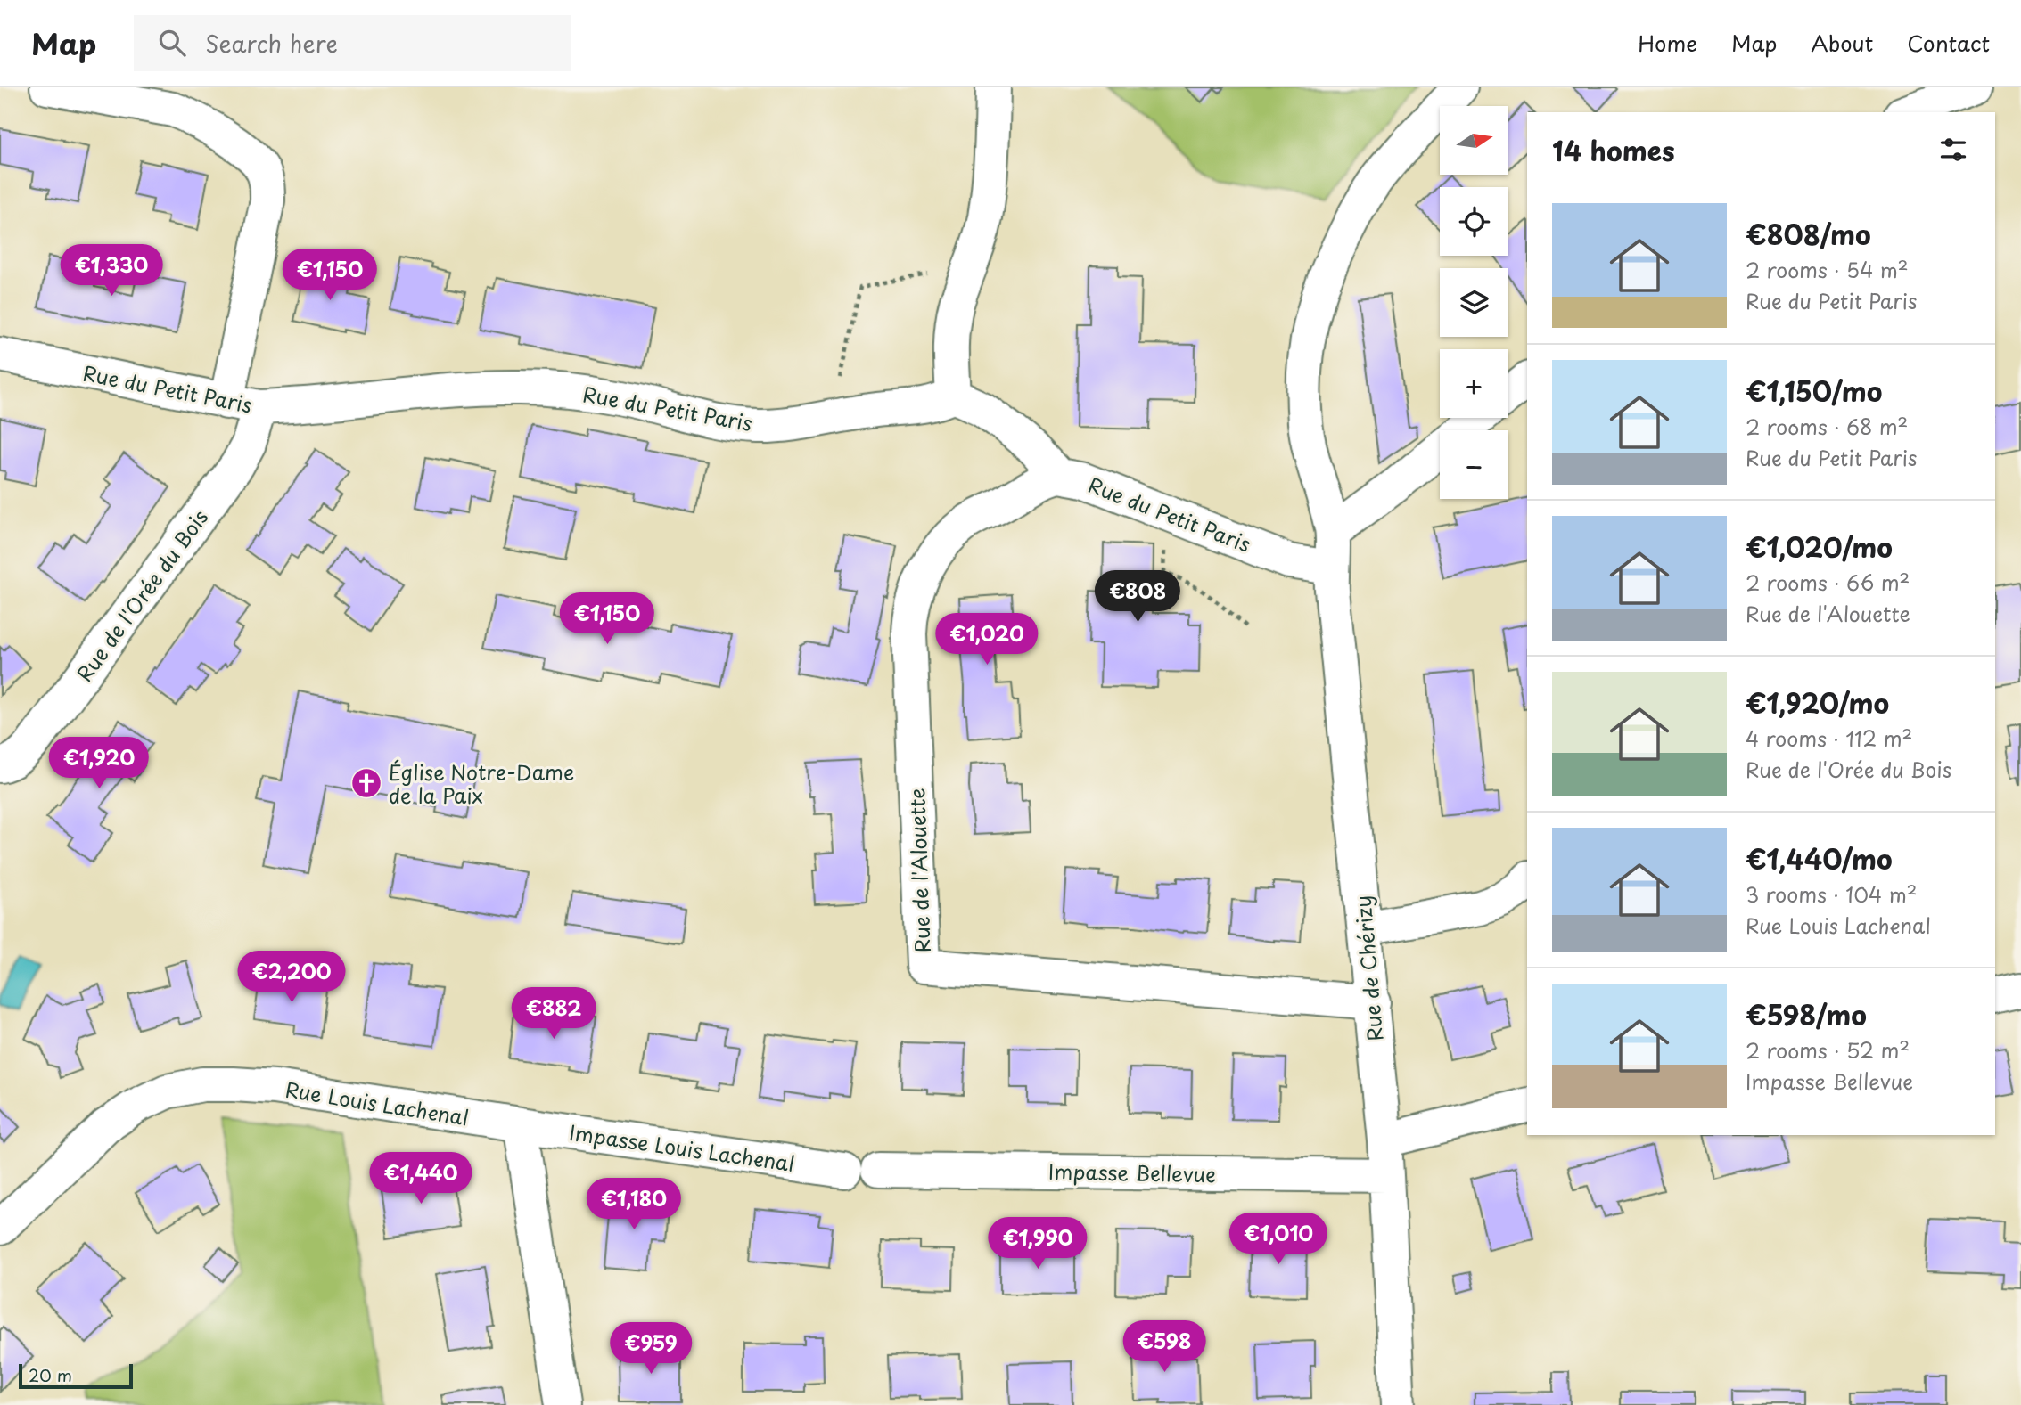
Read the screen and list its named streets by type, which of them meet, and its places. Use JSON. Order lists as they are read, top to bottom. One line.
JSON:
{"streets":{"street":["Rue du Petit Paris","Rue de l'Orée du Bois","Rue de l'Alouette","Rue de Chérizy","Rue Louis Lachenal","Impasse Louis Lachenal","Impasse Bellevue"]},"crossings":[["Rue du Petit Paris","Rue de l'Orée du Bois"],["Rue du Petit Paris","Rue de l'Alouette"],["Rue du Petit Paris","Rue de Chérizy"],["Rue de l'Alouette","Rue de Chérizy"],["Rue de Chérizy","Impasse Bellevue"],["Rue Louis Lachenal","Impasse Louis Lachenal"]],"places":{"church":["Église Notre-Dame de la Paix"]},"scale_bar":"20 m","north":"right","page":{"header":"Map","search":"Search here","nav":["Home","Map","About","Contact"],"map_buttons":["+","−"],"heading":"14 homes","list":[{"name":"€808/mo","note":"2 rooms · 54 m² · Rue du Petit Paris"},{"name":"€1,150/mo","note":"2 rooms · 68 m² · Rue du Petit Paris"},{"name":"€1,020/mo","note":"2 rooms · 66 m² · Rue de l'Alouette"},{"name":"€1,920/mo","note":"4 rooms · 112 m² · Rue de l'Orée du Bois"},{"name":"€1,440/mo","note":"3 rooms · 104 m² · Rue Louis Lachenal"},{"name":"€598/mo","note":"2 rooms · 52 m² · Impasse Bellevue"}],"price":["€1,330","€1,150","€808","€1,150","€1,020","€1,920","€2,200","€882","€1,440","€1,180","€1,010","€1,990","€598","€959"],"scale":"20 m"}}
